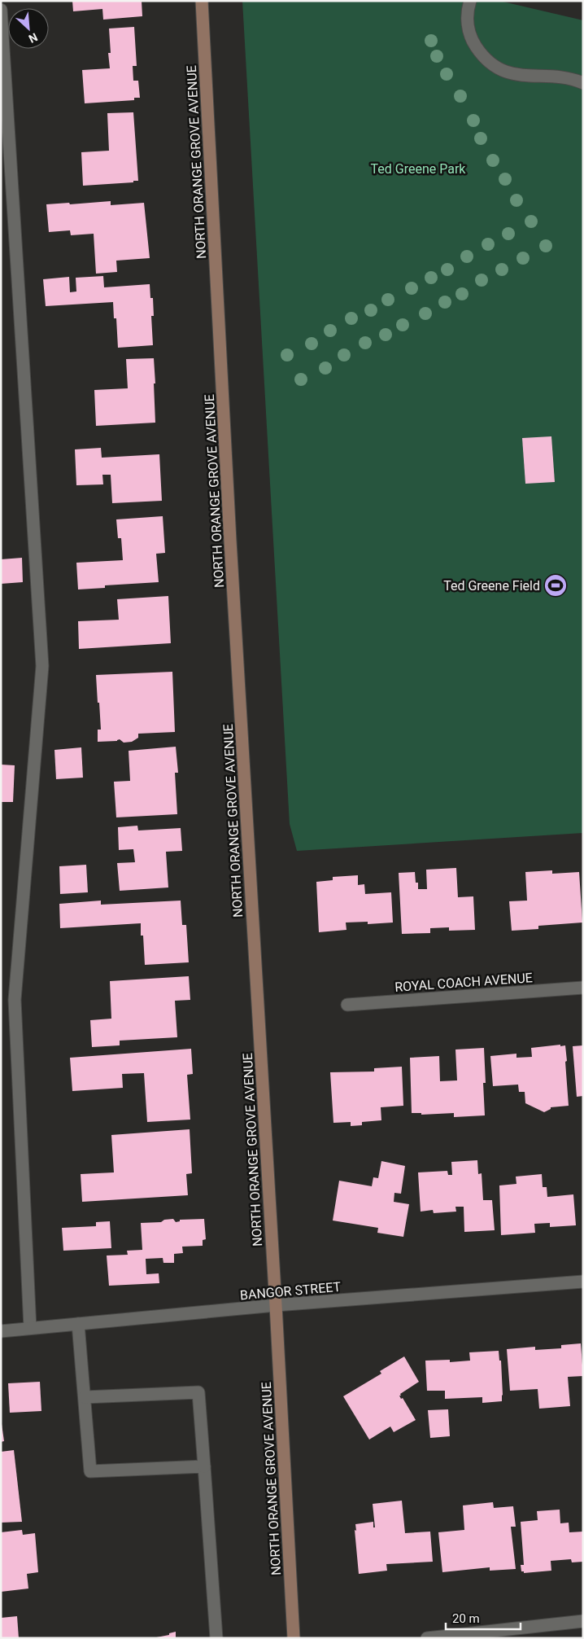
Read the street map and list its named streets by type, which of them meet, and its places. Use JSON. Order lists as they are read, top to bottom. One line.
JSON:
{"streets":{"main road":["NORTH ORANGE GROVE AVENUE"],"street":["ROYAL COACH AVENUE","BANGOR STREET"]},"crossings":[["NORTH ORANGE GROVE AVENUE","BANGOR STREET"]],"parks":["Ted Greene Park"],"places":{"sports":["Ted Greene Field"]},"scale_bar":"20 m","north":"bottom right"}
